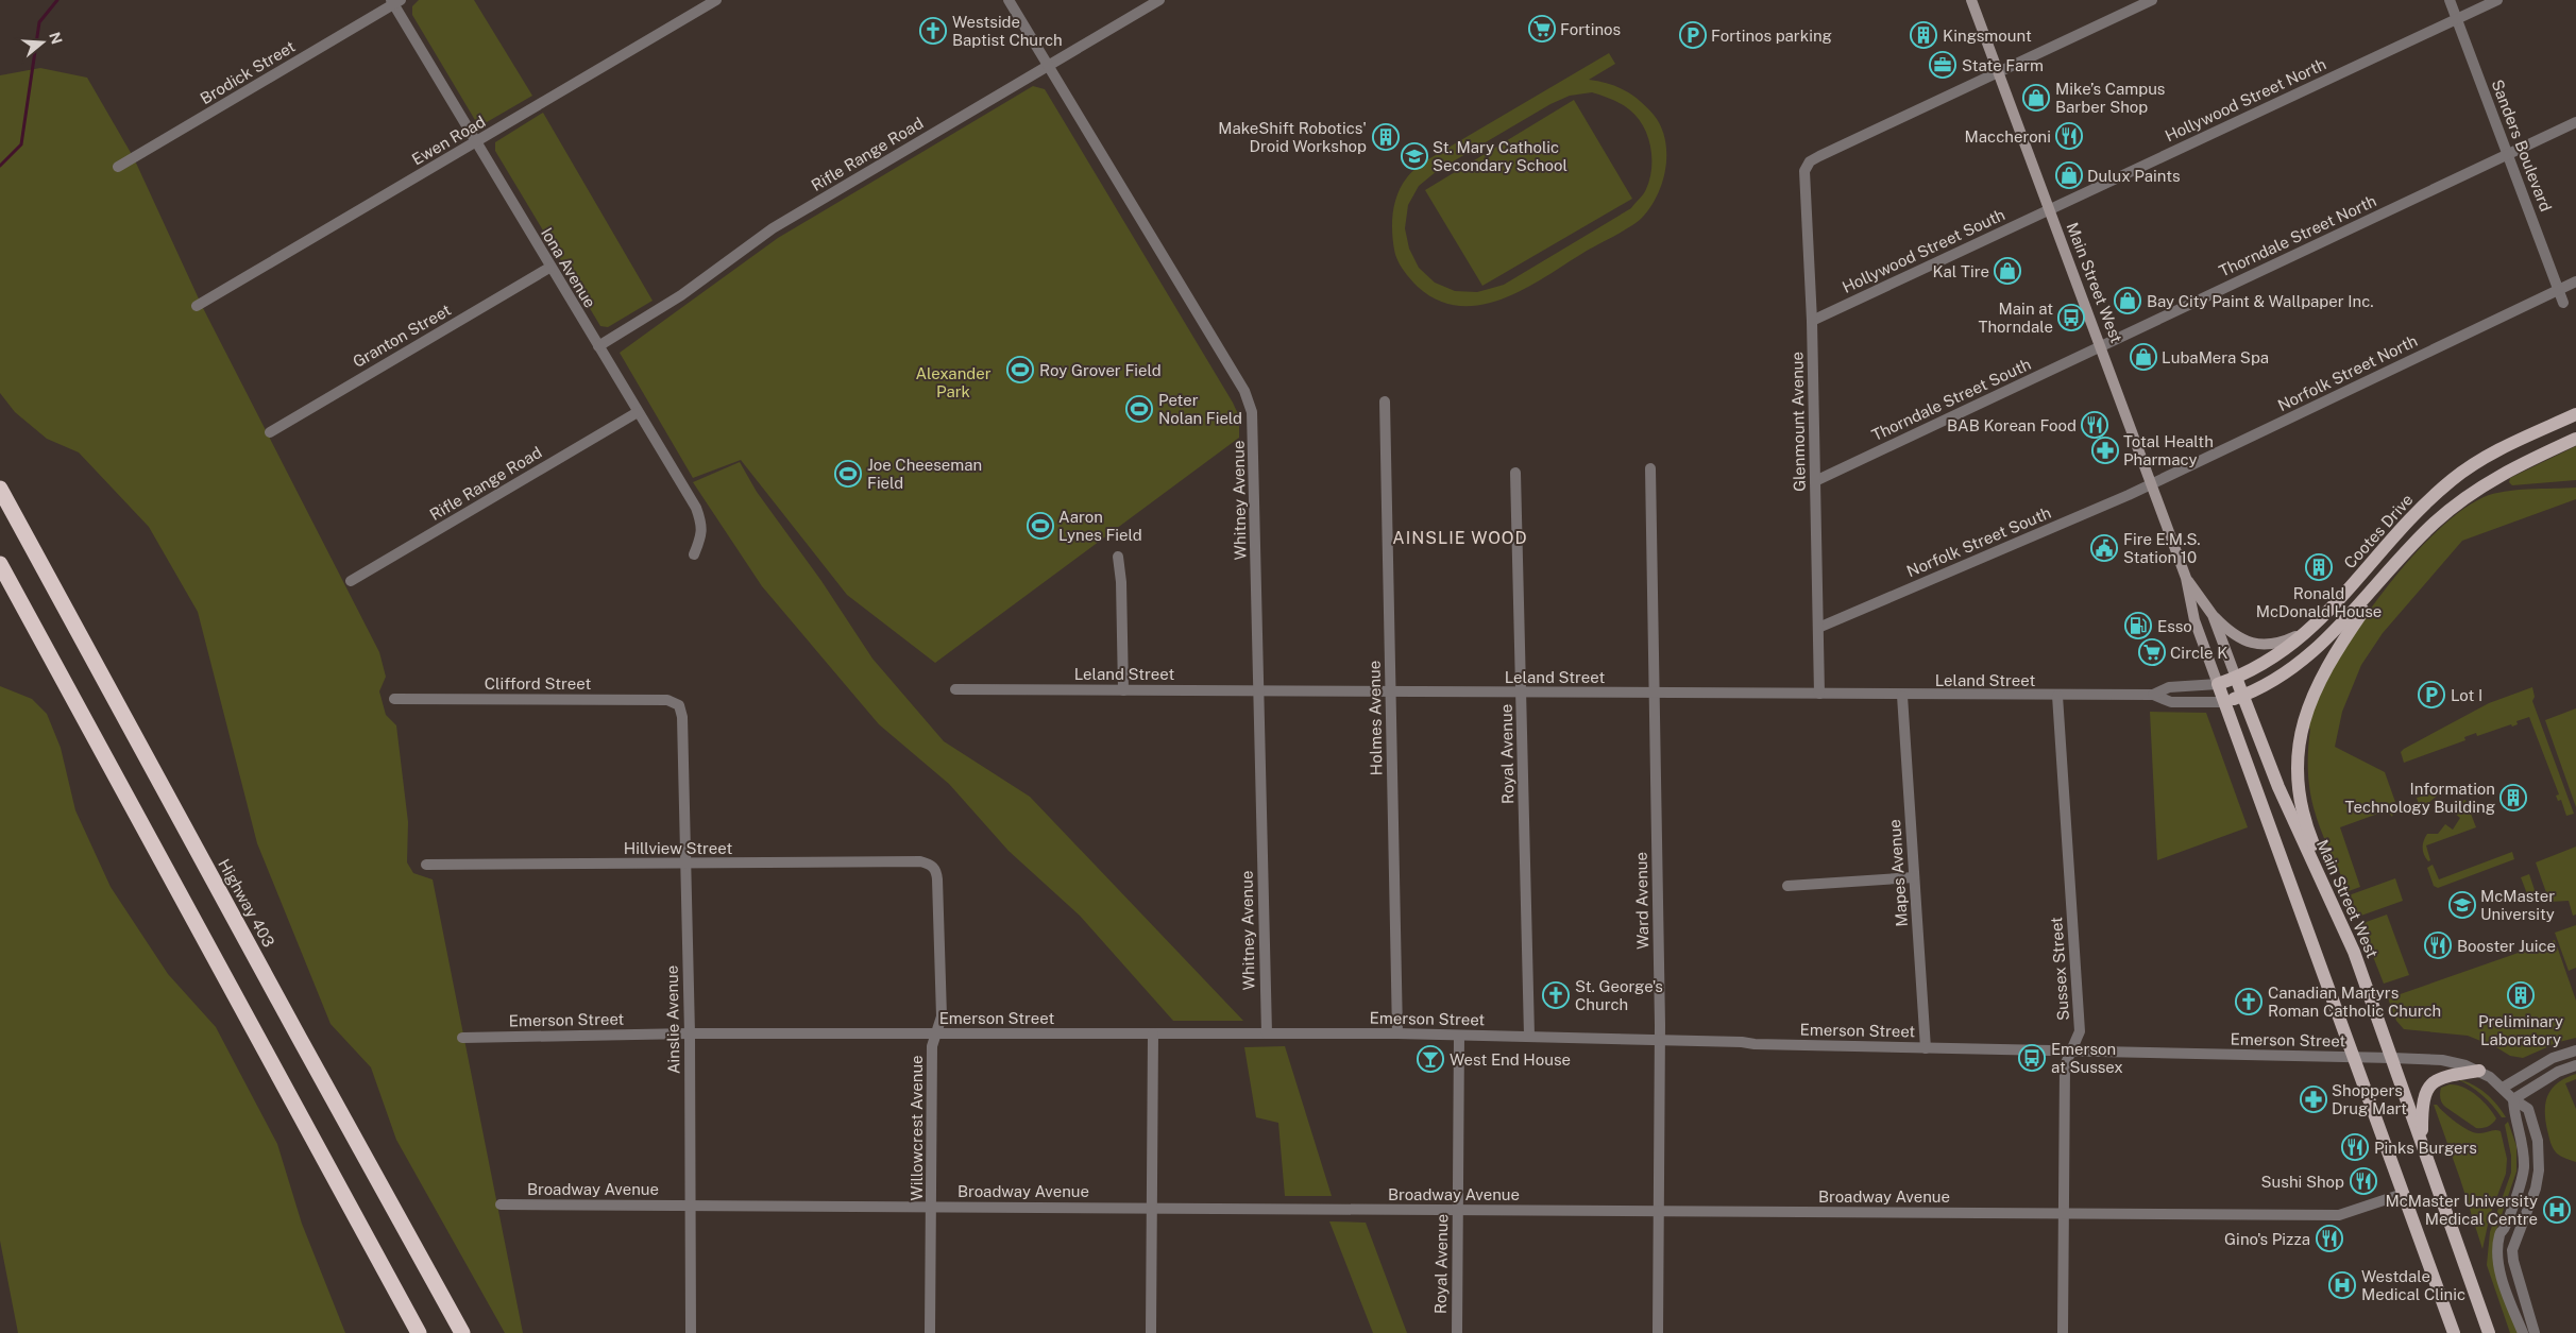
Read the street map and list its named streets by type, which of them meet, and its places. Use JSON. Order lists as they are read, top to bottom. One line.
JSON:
{"streets":{"highway":["Highway 403"],"main road":["Main Street West","Cootes Drive"],"street":["Brodick Street","Hollywood Street North","Ewen Road","Sanders Boulevard","Rifle Range Road","Thorndale Street North","Hollywood Street South","Iona Avenue","Granton Street","Norfolk Street North","Thorndale Street South","Glenmount Avenue","Whitney Avenue","Norfolk Street South","Leland Street","Clifford Street","Holmes Avenue","Royal Avenue","Hillview Street","Mapes Avenue","Ward Avenue","Sussex Street","Emerson Street","Ainslie Avenue","Willowcrest Avenue","Broadway Avenue"]},"crossings":[["Brodick Street","Iona Avenue"],["Hollywood Street North","Sanders Boulevard"],["Hollywood Street North","Hollywood Street South"],["Hollywood Street North","Main Street West"],["Ewen Road","Iona Avenue"],["Sanders Boulevard","Thorndale Street North"],["Sanders Boulevard","Norfolk Street North"],["Rifle Range Road","Iona Avenue"],["Rifle Range Road","Whitney Avenue"],["Thorndale Street North","Main Street West"],["Thorndale Street North","Thorndale Street South"],["Hollywood Street South","Main Street West"],["Hollywood Street South","Glenmount Avenue"],["Iona Avenue","Granton Street"],["Main Street West","Norfolk Street North"],["Main Street West","Thorndale Street South"],["Main Street West","Glenmount Avenue"],["Main Street West","Cootes Drive"],["Main Street West","Norfolk Street South"],["Main Street West","Leland Street"],["Main Street West","Emerson Street"],["Main Street West","Broadway Avenue"],["Norfolk Street North","Norfolk Street South"],["Thorndale Street South","Glenmount Avenue"],["Glenmount Avenue","Norfolk Street South"],["Glenmount Avenue","Leland Street"],["Whitney Avenue","Leland Street"],["Whitney Avenue","Emerson Street"],["Cootes Drive","Leland Street"],["Leland Street","Holmes Avenue"],["Leland Street","Royal Avenue"],["Leland Street","Mapes Avenue"],["Leland Street","Ward Avenue"],["Leland Street","Sussex Street"],["Clifford Street","Ainslie Avenue"],["Holmes Avenue","Emerson Street"],["Royal Avenue","Emerson Street"],["Royal Avenue","Broadway Avenue"],["Hillview Street","Ainslie Avenue"],["Hillview Street","Willowcrest Avenue"],["Mapes Avenue","Emerson Street"],["Ward Avenue","Emerson Street"],["Ward Avenue","Broadway Avenue"],["Sussex Street","Emerson Street"],["Sussex Street","Broadway Avenue"],["Emerson Street","Ainslie Avenue"],["Emerson Street","Willowcrest Avenue"],["Ainslie Avenue","Broadway Avenue"],["Willowcrest Avenue","Broadway Avenue"]],"districts":["AINSLIE WOOD"],"parks":["Alexander Park"],"places":{"supermarket":["Fortinos","Circle K"],"church":["Westside Baptist Church","St. George's Church","Canadian Martyrs Roman Catholic Church"],"parking":["Fortinos parking","Lot I"],"building":["Kingsmount","MakeShift Robotics' Droid Workshop","Ronald McDonald House","Information Technology Building","Preliminary Laboratory"],"office":["State Farm"],"shop":["Mike’s Campus Barber Shop","Dulux Paints","Kal Tire","Bay City Paint & Wallpaper Inc.","LubaMera Spa"],"restaurant":["Maccheroni","BAB Korean Food","Booster Juice","Pinks Burgers","Sushi Shop","Gino's Pizza"],"school or university":["St. Mary Catholic Secondary School","McMaster University"],"bus stop":["Main at Thorndale","Emerson at Sussex"],"sports":["Roy Grover Field","Peter Nolan Field","Joe Cheeseman Field","Aaron Lynes Field"],"pharmacy":["Total Health Pharmacy","Shoppers Drug Mart"],"public building":["Fire E.M.S. Station 10"],"fuel station":["Esso"],"bar":["West End House"],"hospital":["McMaster University Medical Centre","Westdale Medical Clinic"]},"north":"right"}
